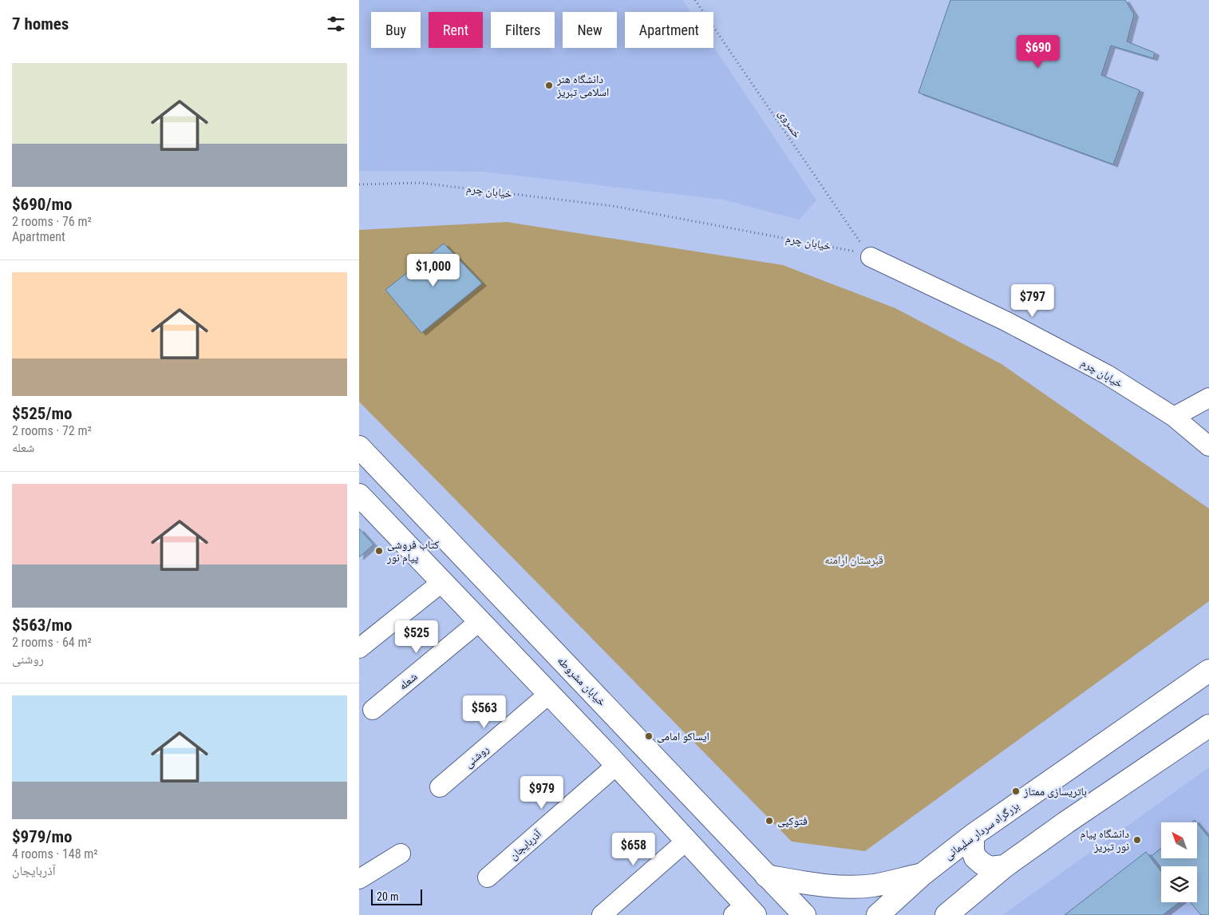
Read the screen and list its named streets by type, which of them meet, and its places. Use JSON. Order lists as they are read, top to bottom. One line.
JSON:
{"streets":{"main road":["خیابان مشروطه","بزرگراه سردار سلیمانی"],"street":["خیابان چرم","شعله","روشنی","آذربایجان"],"path":["خسروی"]},"crossings":[["خسروی","خیابان چرم"]],"parks":["قبرستان ارامنه"],"places":["دانشگاه هنر اسلامی تبریز","کتاب فروشی پیام نور","ایساکو امامی","باتریسازی ممتاز","فتوکپی","دانشگاه پیام نور تبریز"],"scale_bar":"20 m","north":"top left","page":{"heading":"7 homes","chip":["Buy","Rent","Filters","New","Apartment"],"price":["$690","$1,000","$797","$525","$563","$979","$658"],"list":[{"name":"$690/mo","note":"2 rooms · 76 m² · Apartment"},{"name":"$525/mo","note":"2 rooms · 72 m² · شعله"},{"name":"$563/mo","note":"2 rooms · 64 m² · روشنی"},{"name":"$979/mo","note":"4 rooms · 148 m² · آذربایجان"}],"scale":"20 m"}}
